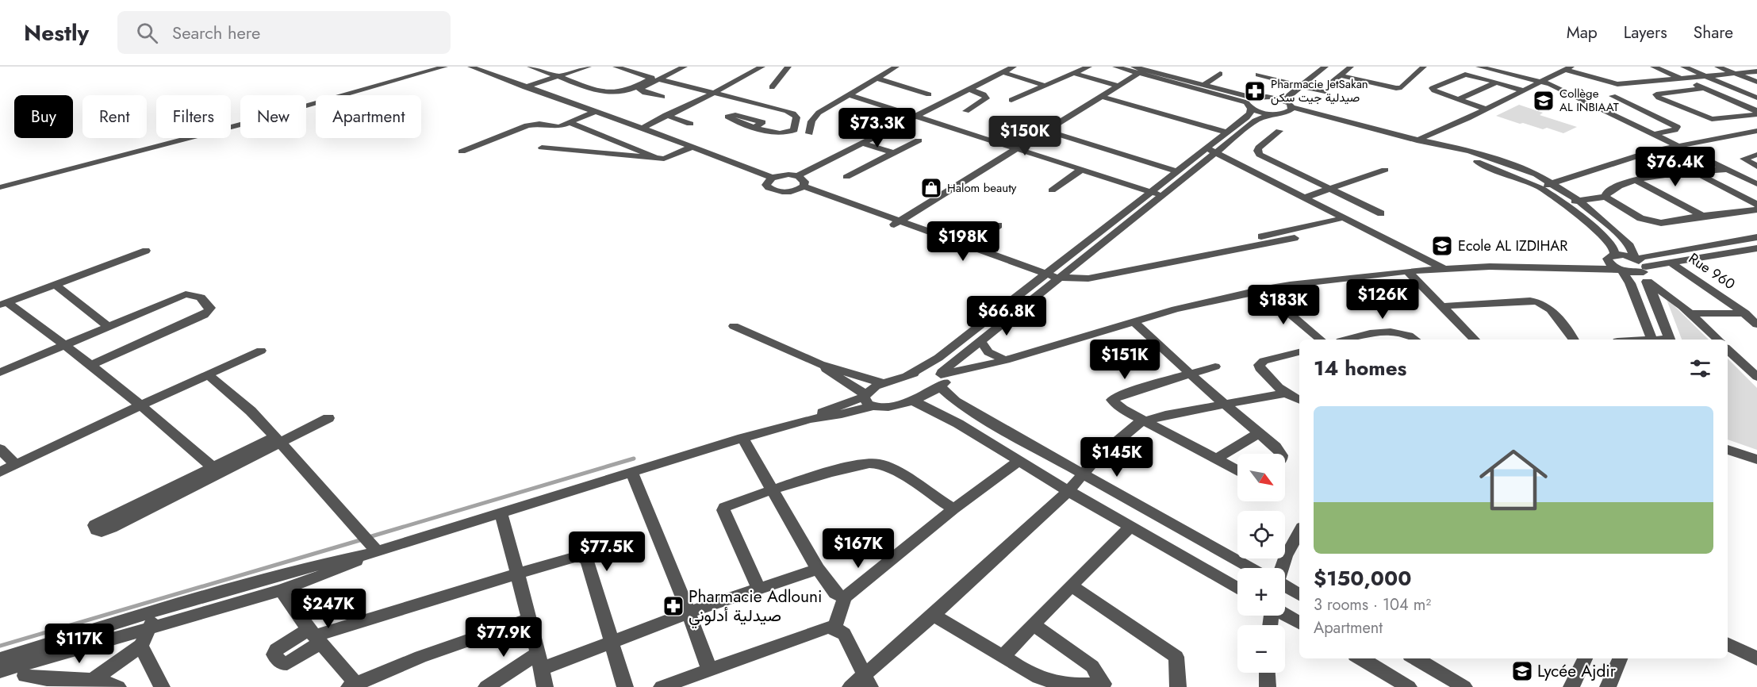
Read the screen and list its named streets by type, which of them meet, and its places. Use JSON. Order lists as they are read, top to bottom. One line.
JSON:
{"streets":{"street":["Rue 960"]},"places":{"pharmacy":["Pharmacie JetSakan صيدلية جيت سكن","Pharmacie Adlouni صيدلية أدلوني"],"school or university":["Collège AL INBIAAT","Ecole AL IZDIHAR","Lycée Ajdir"],"shop":["Halom beauty"]},"north":"bottom right","page":{"header":"Nestly","search":"Search here","nav":["Map","Layers","Share"],"chip":["Buy","Rent","Filters","New","Apartment"],"price":["$73.3K","$150K","$76.4K","$198K","$126K","$183K","$66.8K","$151K","$145K","$167K","$77.5K","$247K","$77.9K","$117K"],"heading":"14 homes","list":[{"name":"$150,000","note":"3 rooms · 104 m² · Apartment"}],"map_buttons":["+","−"]}}
